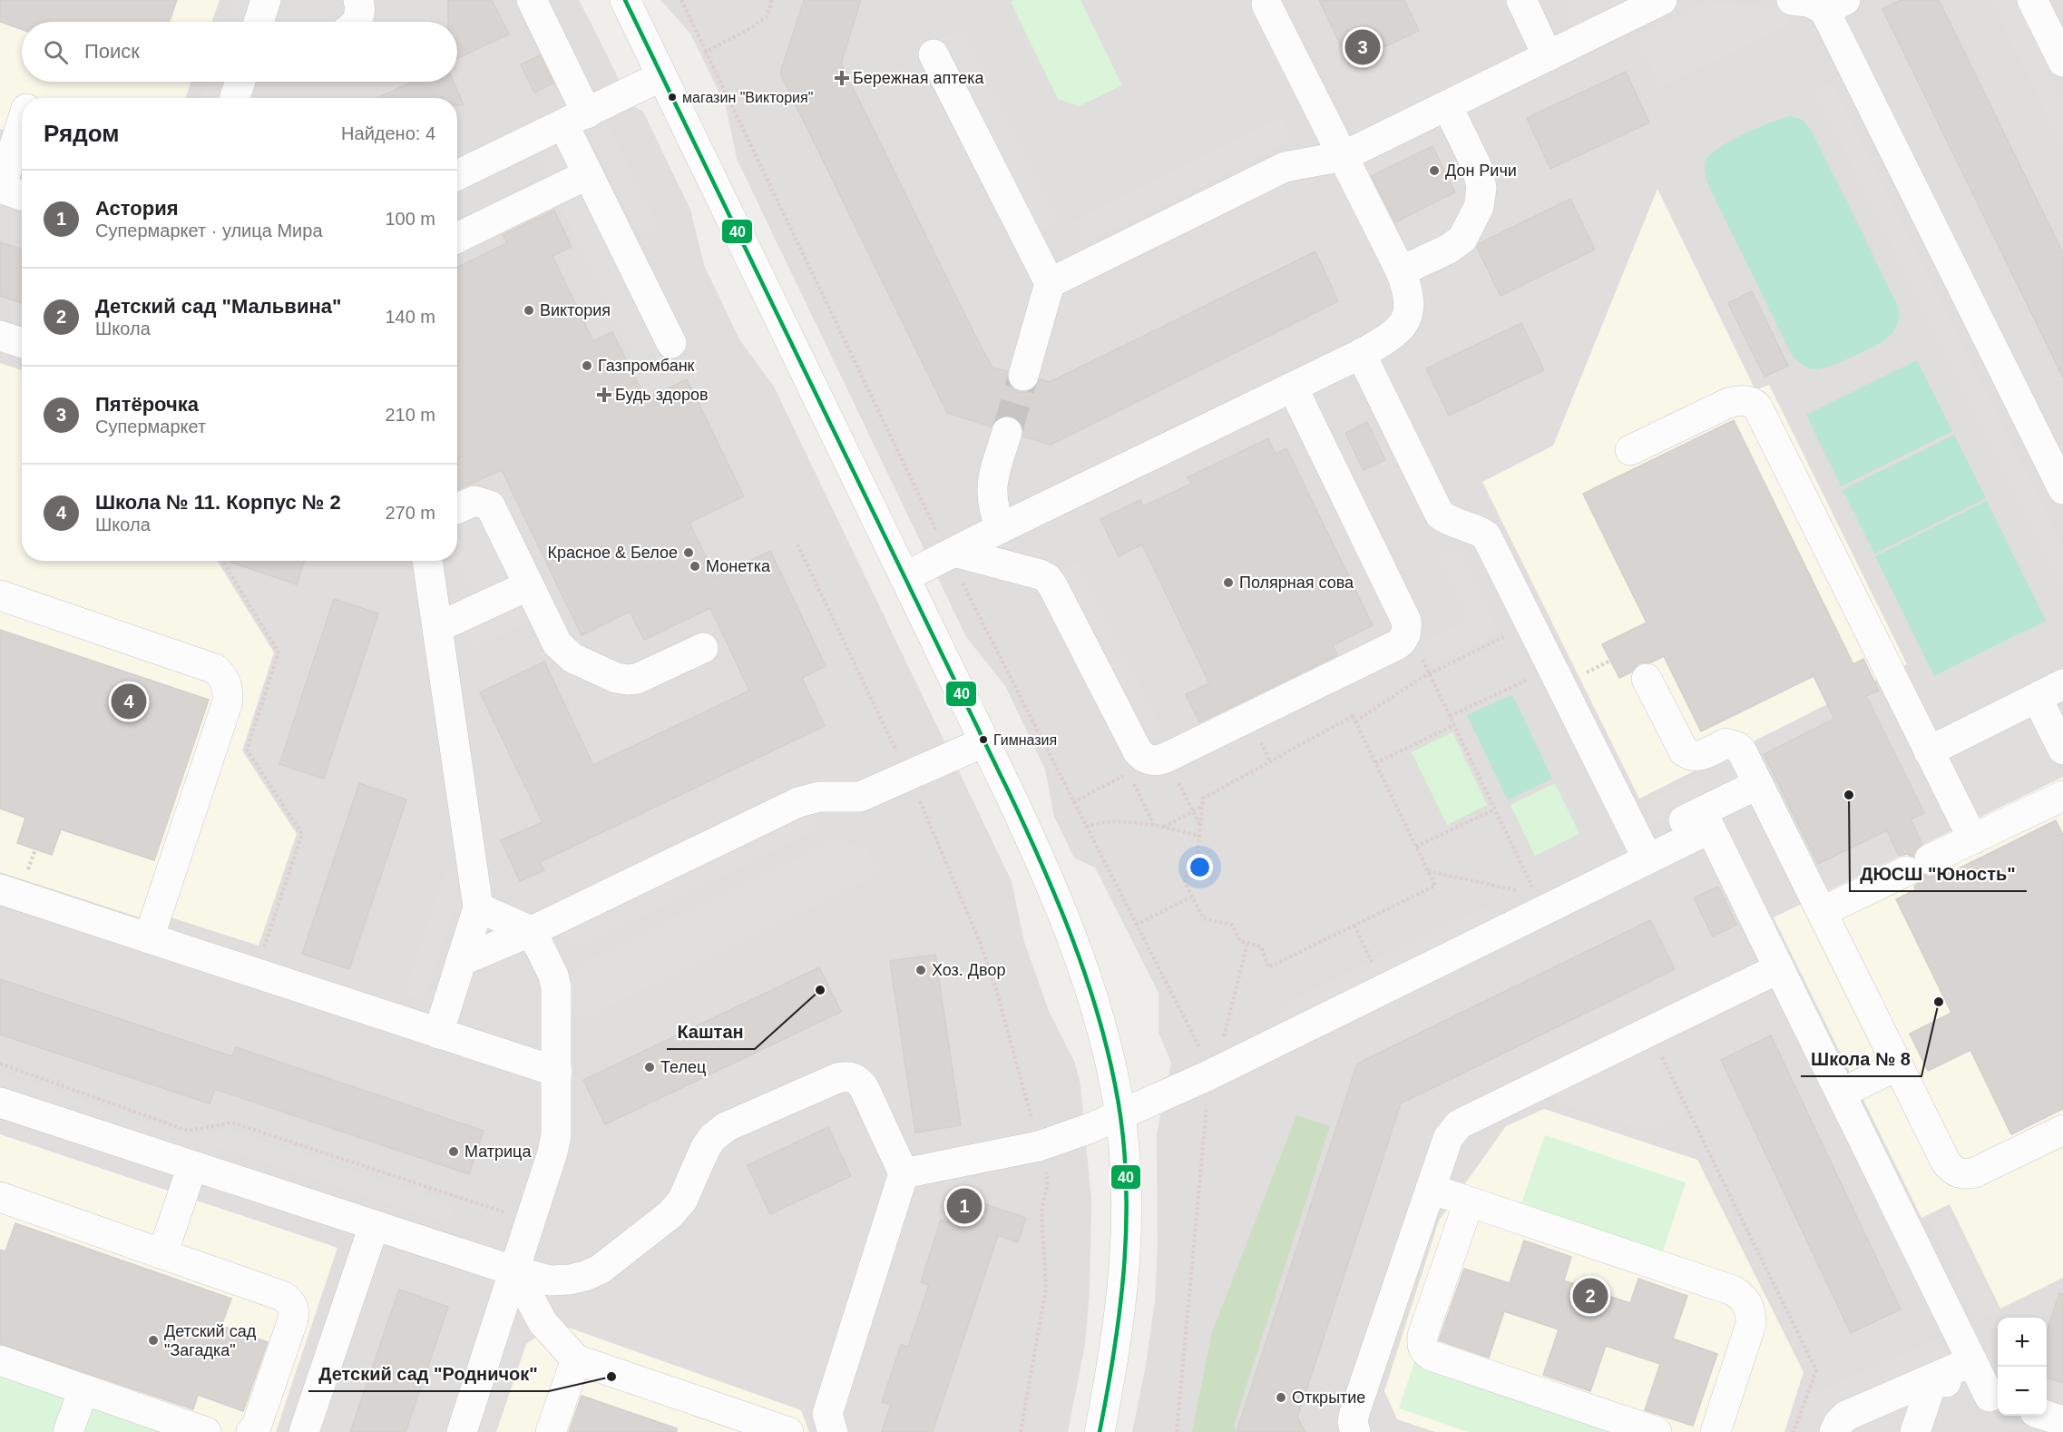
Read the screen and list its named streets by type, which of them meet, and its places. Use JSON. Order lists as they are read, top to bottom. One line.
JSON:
{"places":{"health":["Бережная аптека","Будь здоров"],"other":["магазин \"Виктория\"","Дон Ричи","Виктория","Газпромбанк","Красное & Белое","Монетка","Полярная сова","Гимназия","ДЮСШ \"Юность\"","Хоз. Двор","Каштан","Школа № 8","Телец","Матрица","Детский сад \"Загадка\"","Детский сад \"Родничок\"","Открытие"]},"lines":["transit line 40"],"page":{"search":"Поиск","pins":["3","4","1","2"],"heading":["Рядом","Найдено: 4"],"list":[{"mark":"1","name":"Астория","note":"Супермаркет · улица Мира","value":"100 m"},{"mark":"2","name":"Детский сад \"Мальвина\"","note":"Школа","value":"140 m"},{"mark":"3","name":"Пятёрочка","note":"Супермаркет","value":"210 m"},{"mark":"4","name":"Школа № 11. Корпус № 2","note":"Школа","value":"270 m"}],"map_buttons":["+","−"]}}
